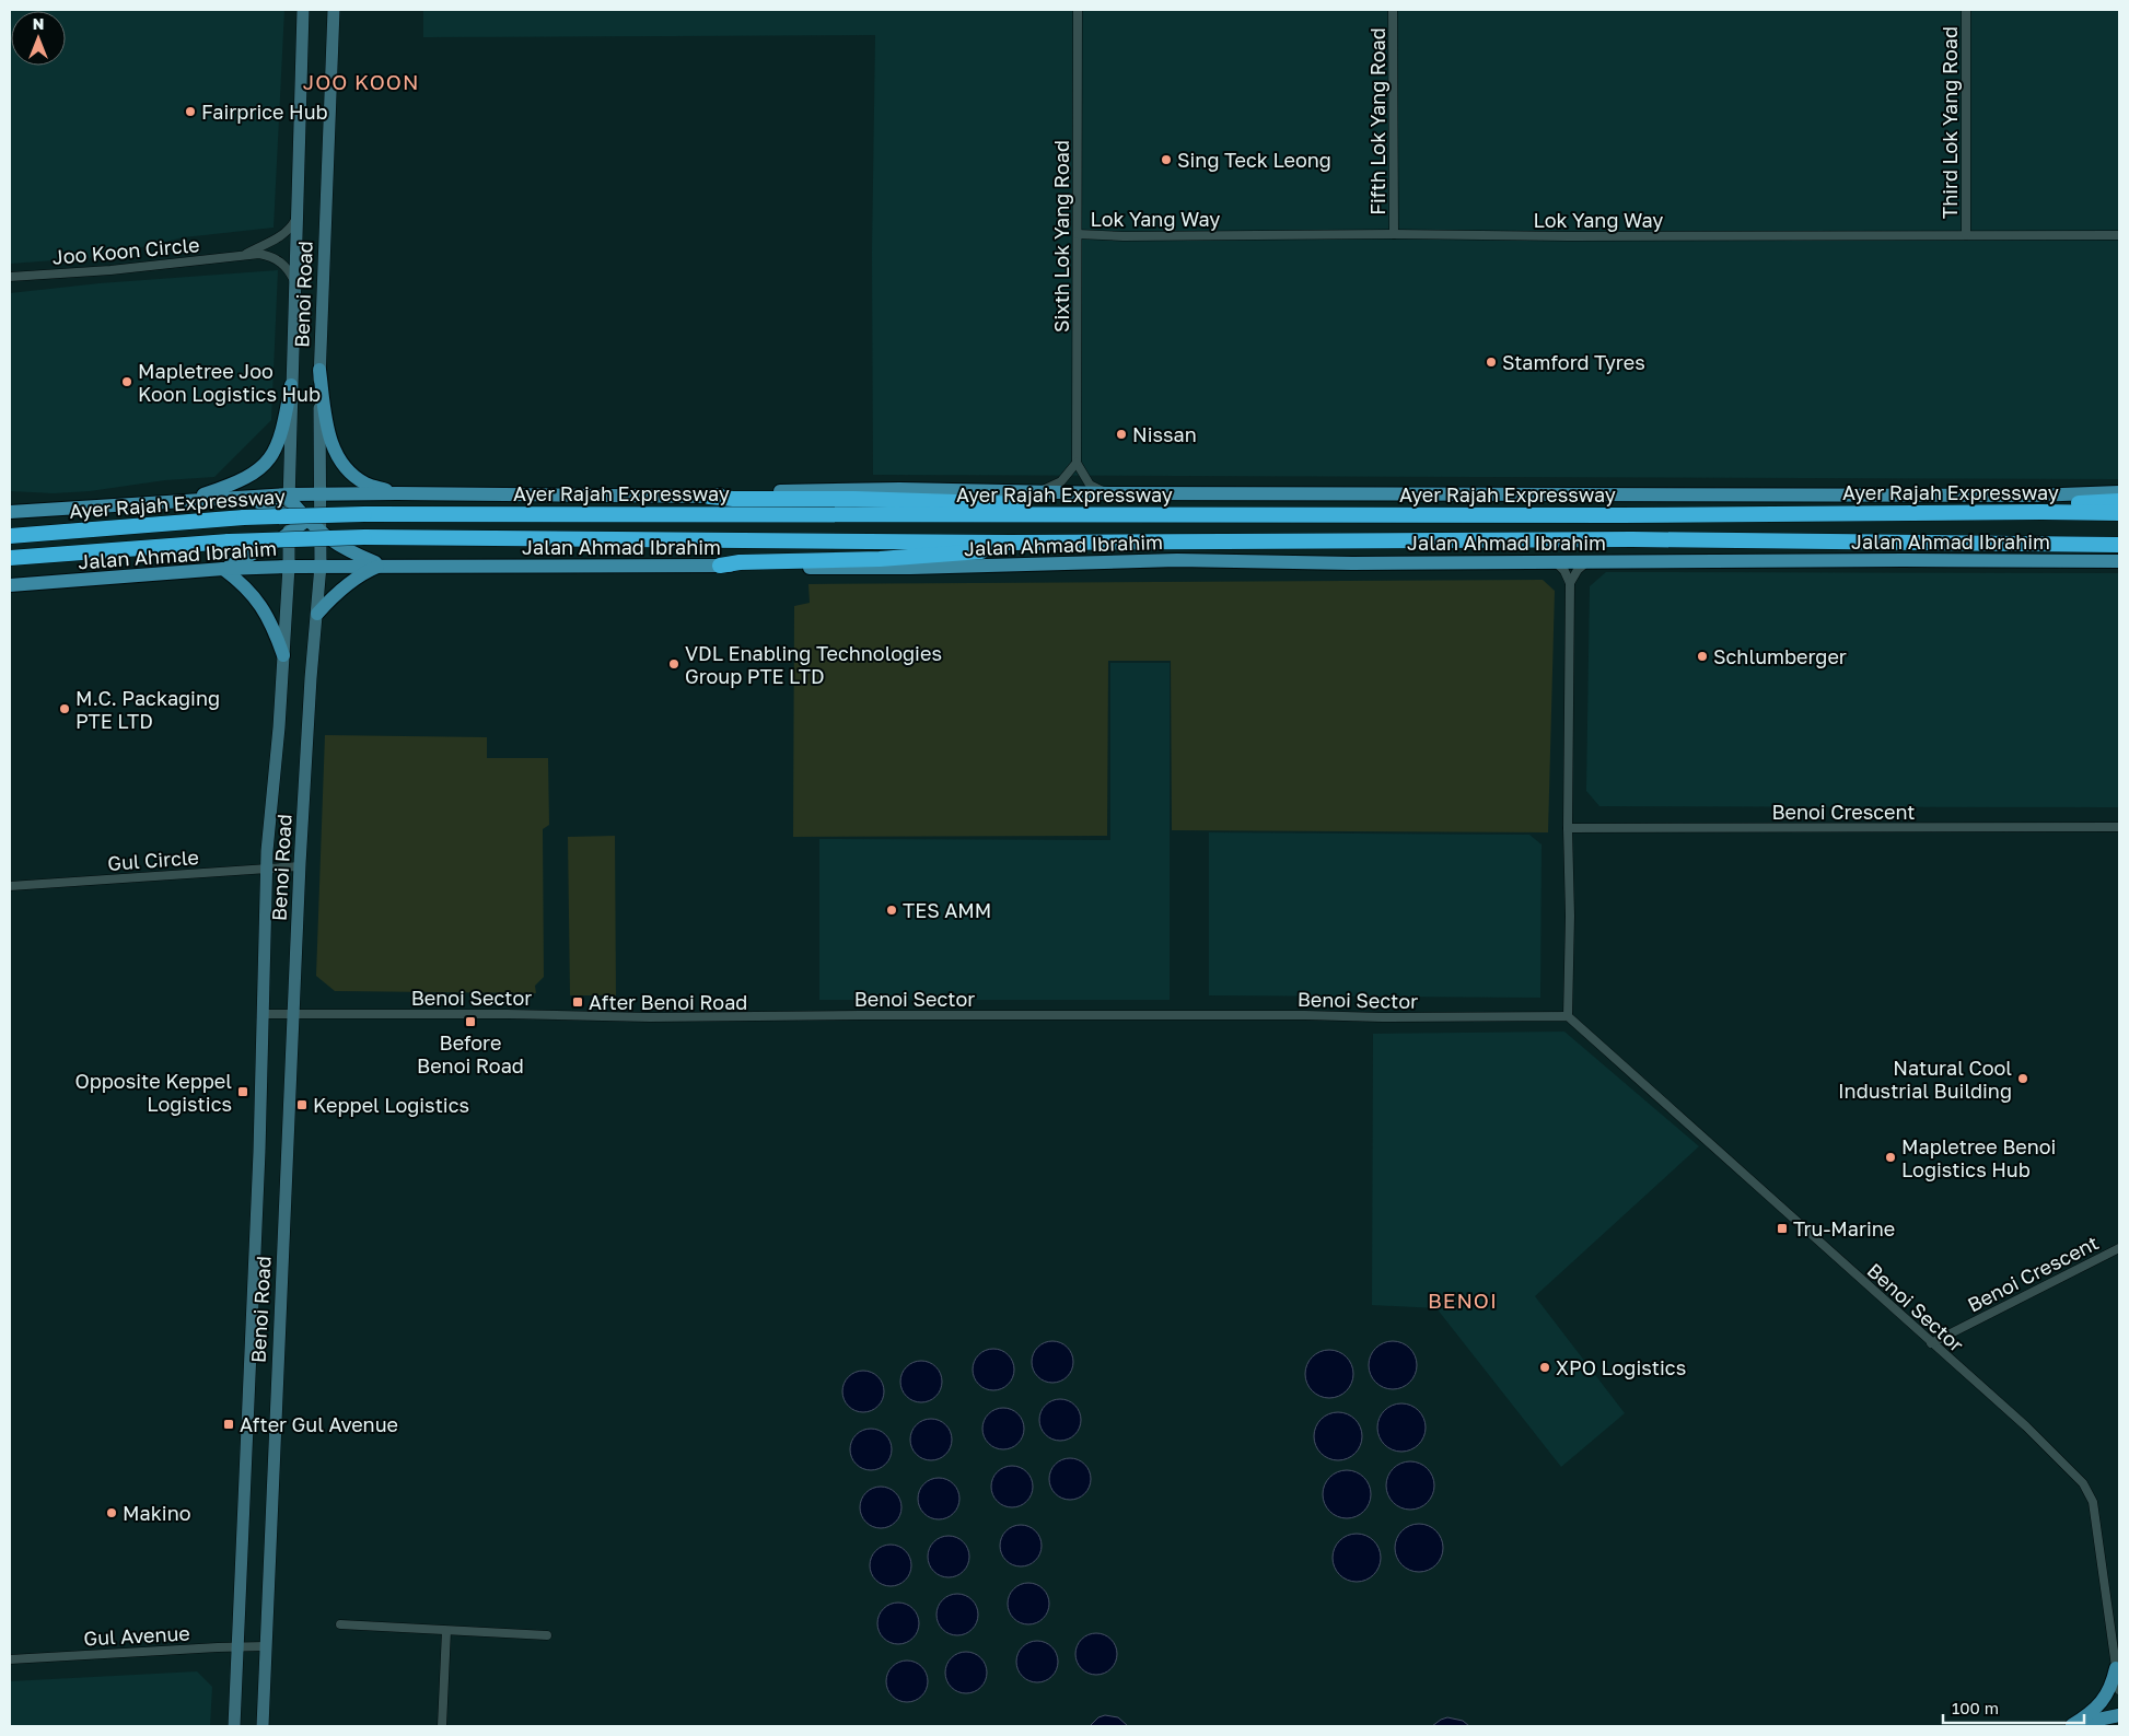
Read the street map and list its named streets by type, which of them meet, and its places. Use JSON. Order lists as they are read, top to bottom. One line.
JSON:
{"streets":{"highway":["Ayer Rajah Expressway"],"main road":["Benoi Road","Jalan Ahmad Ibrahim"],"street":["Fifth Lok Yang Road","Third Lok Yang Road","Lok Yang Way","Sixth Lok Yang Road","Joo Koon Circle","Benoi Crescent","Gul Circle","Benoi Sector","Gul Avenue"]},"crossings":[["Fifth Lok Yang Road","Lok Yang Way"],["Third Lok Yang Road","Lok Yang Way"],["Lok Yang Way","Sixth Lok Yang Road"],["Joo Koon Circle","Benoi Road"],["Benoi Road","Jalan Ahmad Ibrahim"],["Benoi Road","Gul Circle"],["Benoi Road","Benoi Sector"],["Benoi Road","Gul Avenue"],["Benoi Crescent","Benoi Sector"]],"districts":["JOO KOON","BENOI"],"places":{"other":["Fairprice Hub","Sing Teck Leong","Stamford Tyres","Mapletree Joo Koon Logistics Hub","Nissan","Schlumberger","VDL Enabling Technologies Group PTE LTD","M.C. Packaging PTE LTD","TES AMM","Natural Cool Industrial Building","Mapletree Benoi Logistics Hub","XPO Logistics","Makino"],"transit":["After Benoi Road","Before Benoi Road","Opposite Keppel Logistics","Keppel Logistics","Tru-Marine","After Gul Avenue"]},"scale_bar":"100 m","north":"top"}
